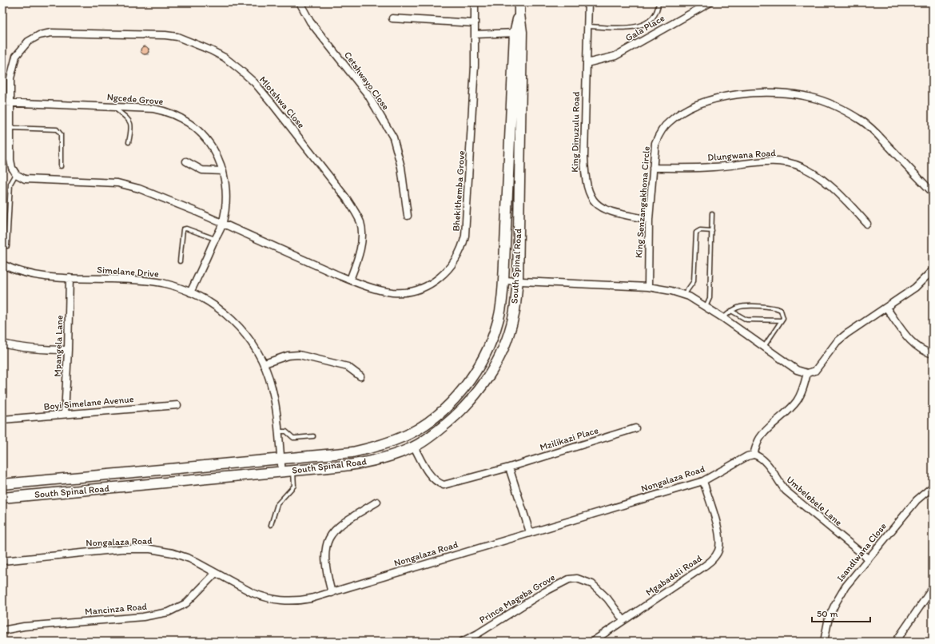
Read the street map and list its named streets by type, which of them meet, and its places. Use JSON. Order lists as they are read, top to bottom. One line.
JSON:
{"streets":{"street":["Gala Place","Cetshwayo Close","Ngcede Grove","Mlotshwa Close","King Dinuzulu Road","Dlungwana Road","Bhekithemba Grove","King Senzangakhona Circle","South Spinal Road","Simelane Drive","Mpangela Lane","Boyi Simelane Avenue","Mzilikazi Place","Nongalaza Road","Umbelebele Lane","Isandlwana Close","Mgabadeli Road","Prince Mageba Grove","Mancinza Road"]},"crossings":[["Gala Place","King Dinuzulu Road"],["Ngcede Grove","Mlotshwa Close"],["Ngcede Grove","Simelane Drive"],["Mlotshwa Close","Bhekithemba Grove"],["King Dinuzulu Road","King Senzangakhona Circle"],["Dlungwana Road","King Senzangakhona Circle"],["South Spinal Road","Simelane Drive"],["South Spinal Road","Mzilikazi Place"],["Simelane Drive","Mpangela Lane"],["Mpangela Lane","Boyi Simelane Avenue"],["Nongalaza Road","Umbelebele Lane"],["Nongalaza Road","Mgabadeli Road"],["Nongalaza Road","Mancinza Road"],["Umbelebele Lane","Isandlwana Close"],["Mgabadeli Road","Prince Mageba Grove"]],"scale_bar":"50 m"}
